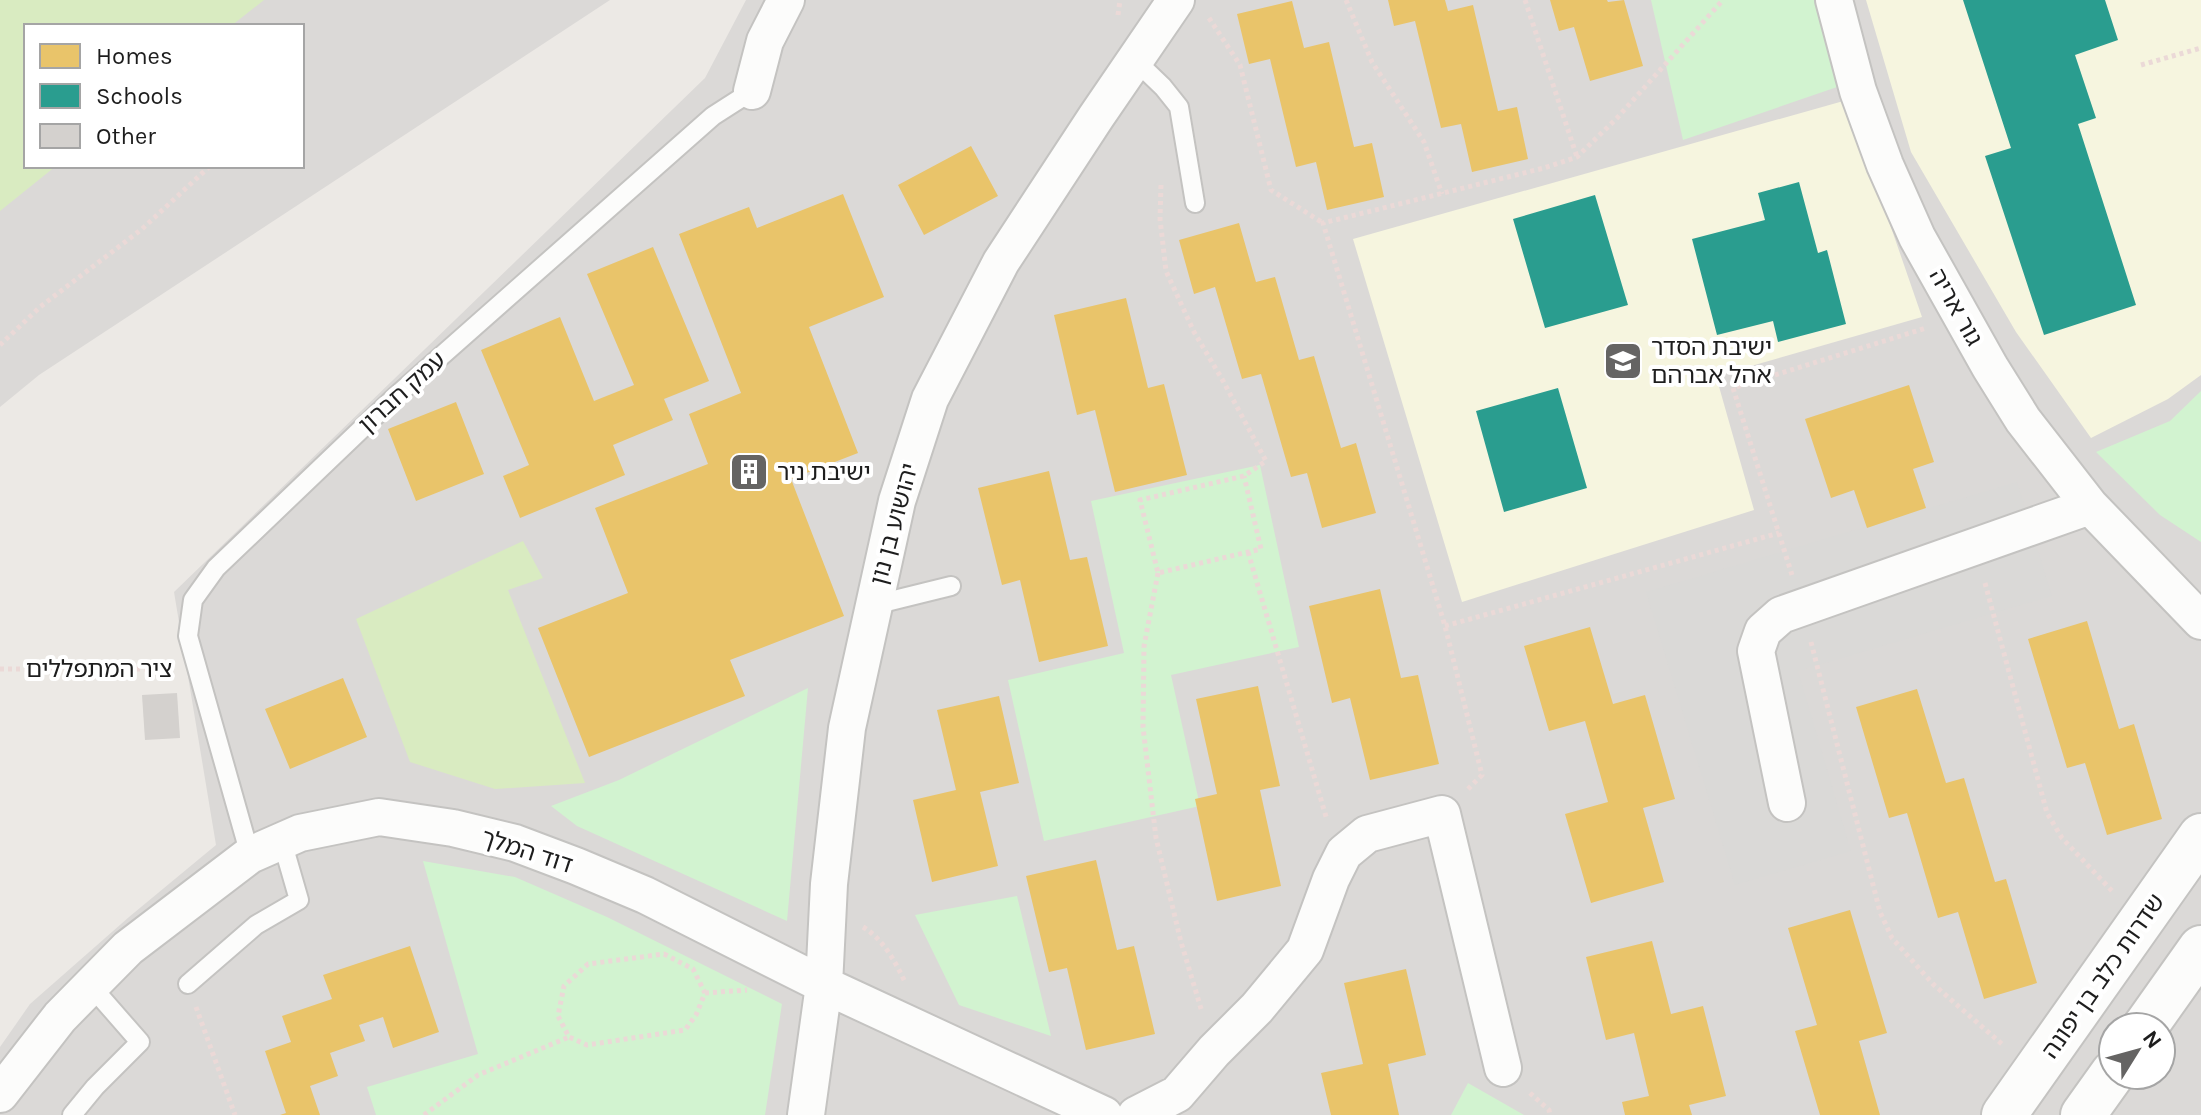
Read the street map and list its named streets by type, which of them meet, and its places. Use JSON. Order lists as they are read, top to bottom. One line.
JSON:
{"streets":{"street":["גור אריה","עמק חברון","יהושוע בן נון","דוד המלך","שדרות כלב בן יפונה"],"path":["ציר המתפללים"]},"crossings":[["עמק חברון","ציר המתפללים"],["עמק חברון","דוד המלך"],["יהושוע בן נון","דוד המלך"]],"places":{"school or university":["ישיבת הסדר אהל אברהם"],"building":["ישיבת ניר"]},"legend":["Homes","Schools","Other"],"north":"top right"}
